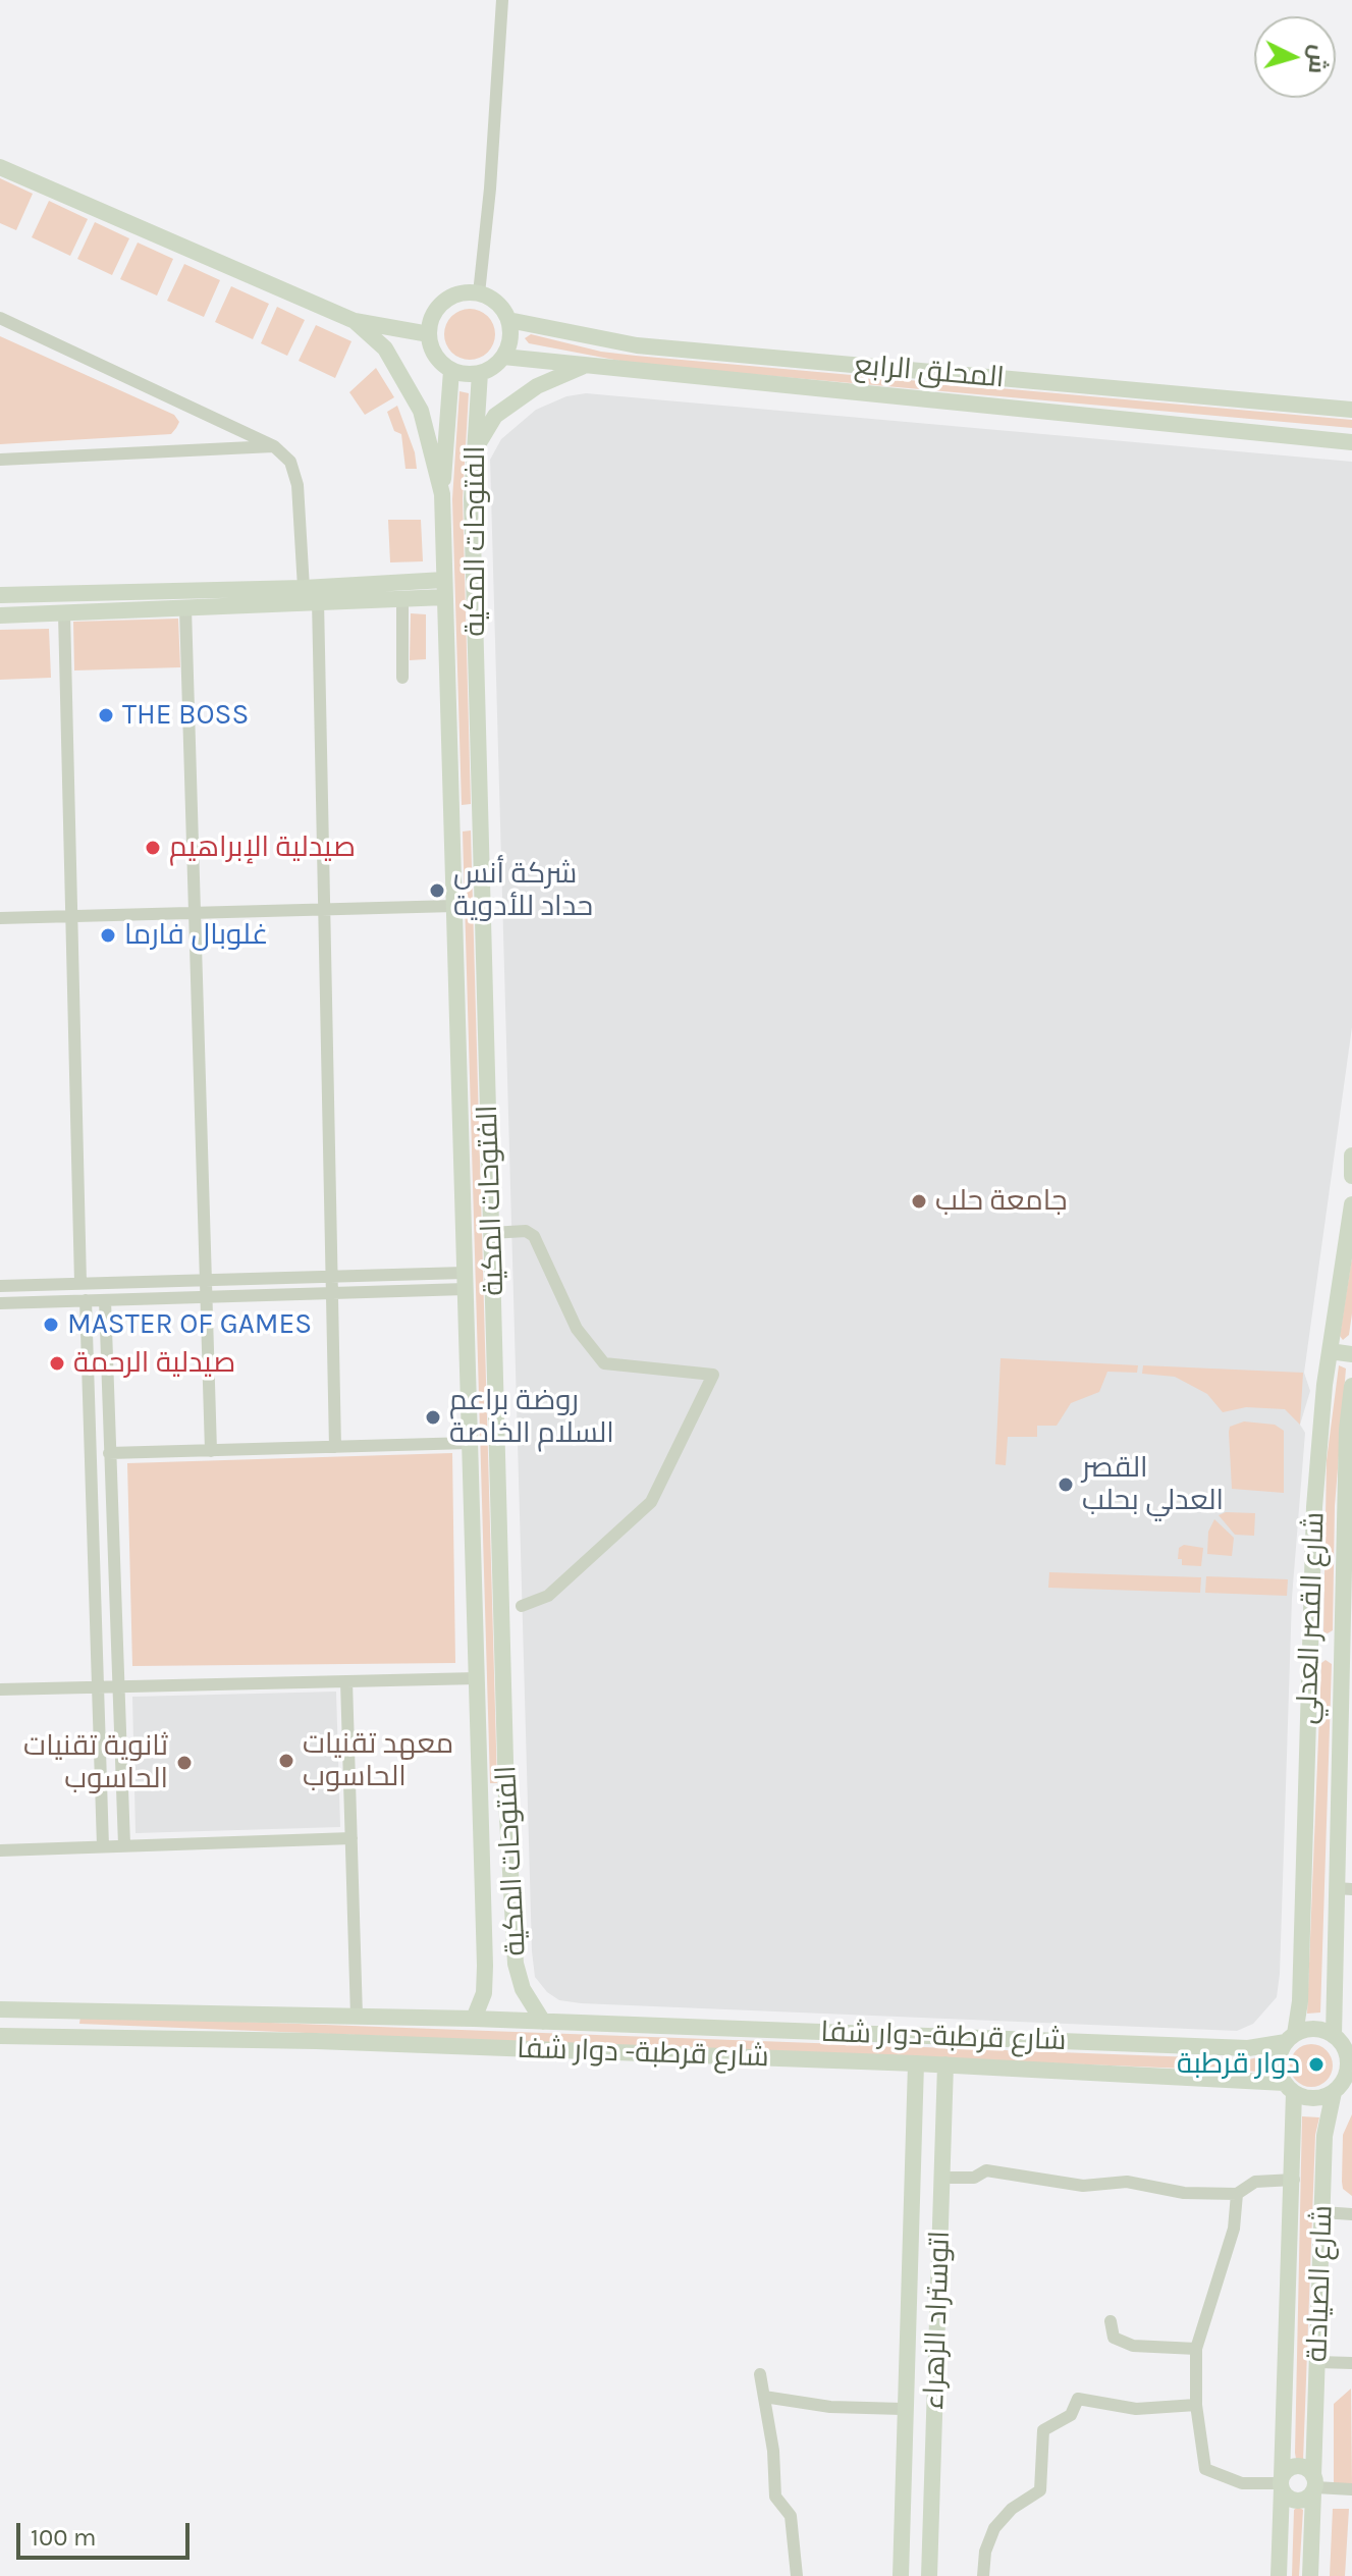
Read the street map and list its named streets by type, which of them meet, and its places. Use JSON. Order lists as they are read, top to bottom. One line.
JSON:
{"streets":{"street":["المحلق الرابع","الفتوحات المكية","شارع القصر العدلي","شارع قرطبة-دوار شفا","شارع قرطبة- دوار شفا","شارع الصيادلة","اتوستراد الزهراء"]},"crossings":[["المحلق الرابع","الفتوحات المكية"],["الفتوحات المكية","شارع قرطبة-دوار شفا"],["شارع القصر العدلي","شارع قرطبة-دوار شفا"],["شارع القصر العدلي","شارع قرطبة- دوار شفا"],["شارع القصر العدلي","شارع الصيادلة"],["شارع قرطبة-دوار شفا","شارع قرطبة- دوار شفا"],["شارع قرطبة-دوار شفا","شارع الصيادلة"],["شارع قرطبة- دوار شفا","شارع الصيادلة"],["شارع قرطبة- دوار شفا","اتوستراد الزهراء"]],"places":["THE BOSS","صيدلية الإبراهيم","شركة أنس حداد للأدوية","غلوبال فارما","جامعة حلب","MASTER OF GAMES","صيدلية الرحمة","روضة براعم السلام الخاصة","القصر العدلي بحلب","معهد تقنيات الحاسوب","ثانوية تقنيات الحاسوب","دوار قرطبة"],"scale_bar":"100 m","north":"right"}
